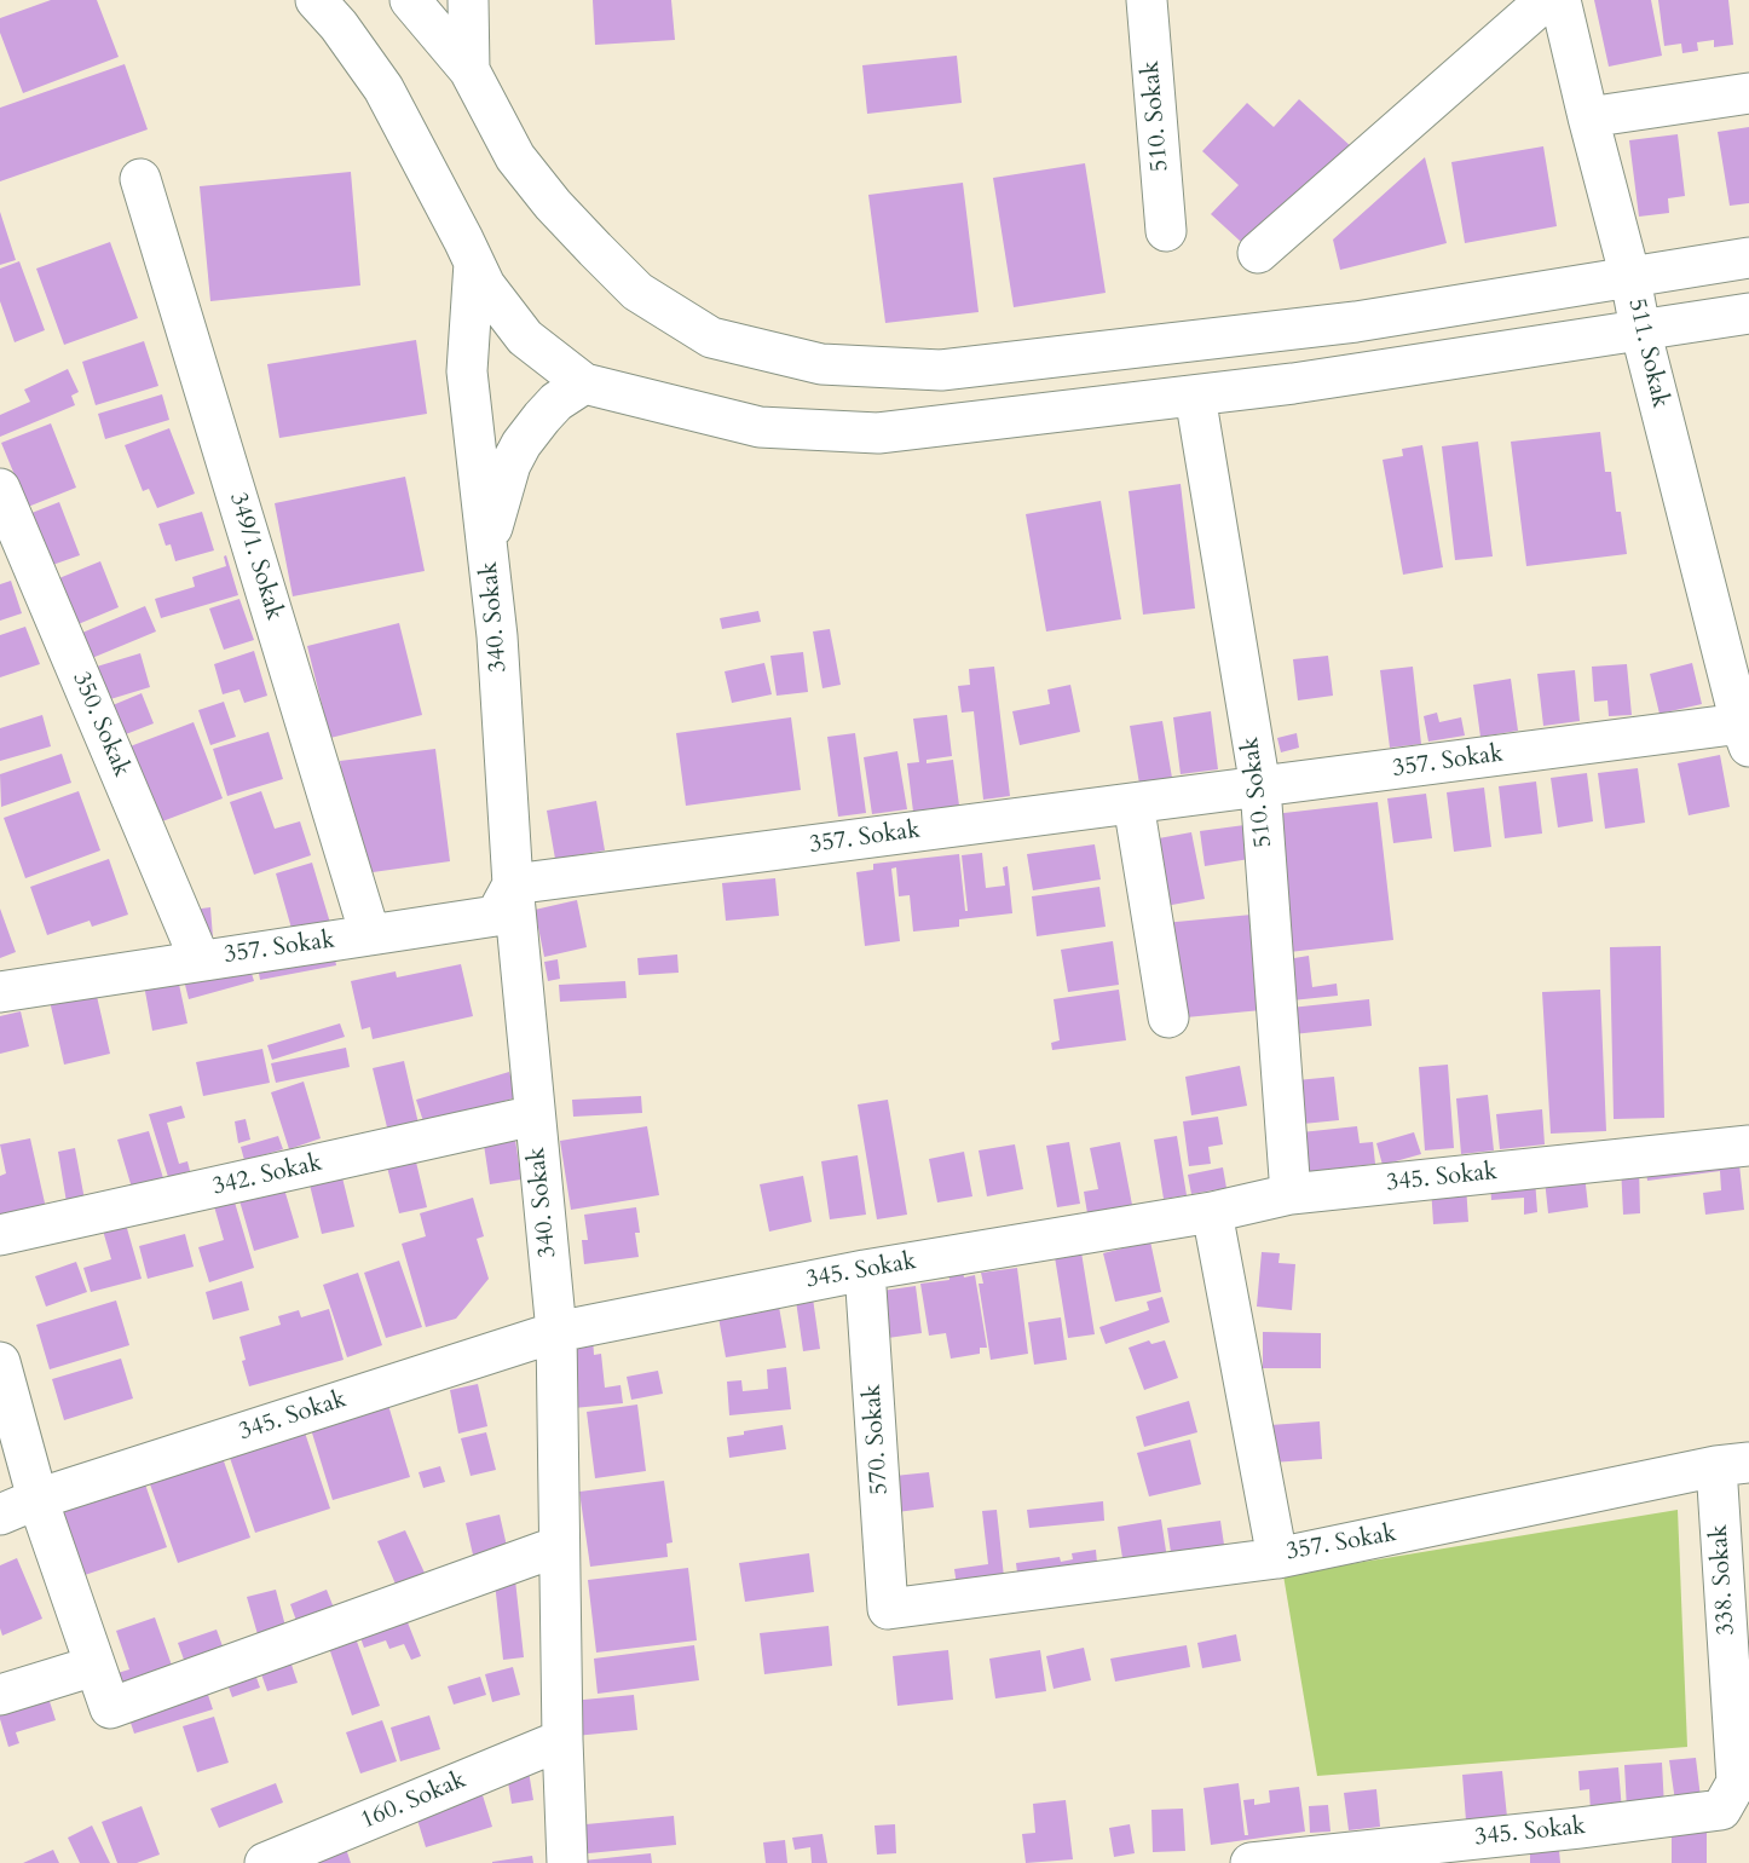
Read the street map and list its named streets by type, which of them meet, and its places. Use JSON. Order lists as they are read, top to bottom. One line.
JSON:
{"streets":{"street":["510. Sokak","511. Sokak","349/1. Sokak","340. Sokak","350. Sokak","357. Sokak","342. Sokak","345. Sokak","570. Sokak","338. Sokak","160. Sokak"]},"crossings":[["510. Sokak","357. Sokak"],["510. Sokak","345. Sokak"],["511. Sokak","357. Sokak"],["349/1. Sokak","357. Sokak"],["340. Sokak","357. Sokak"],["340. Sokak","342. Sokak"],["340. Sokak","345. Sokak"],["340. Sokak","160. Sokak"],["350. Sokak","357. Sokak"],["357. Sokak","345. Sokak"],["357. Sokak","570. Sokak"],["357. Sokak","338. Sokak"],["345. Sokak","570. Sokak"],["345. Sokak","338. Sokak"]]}
